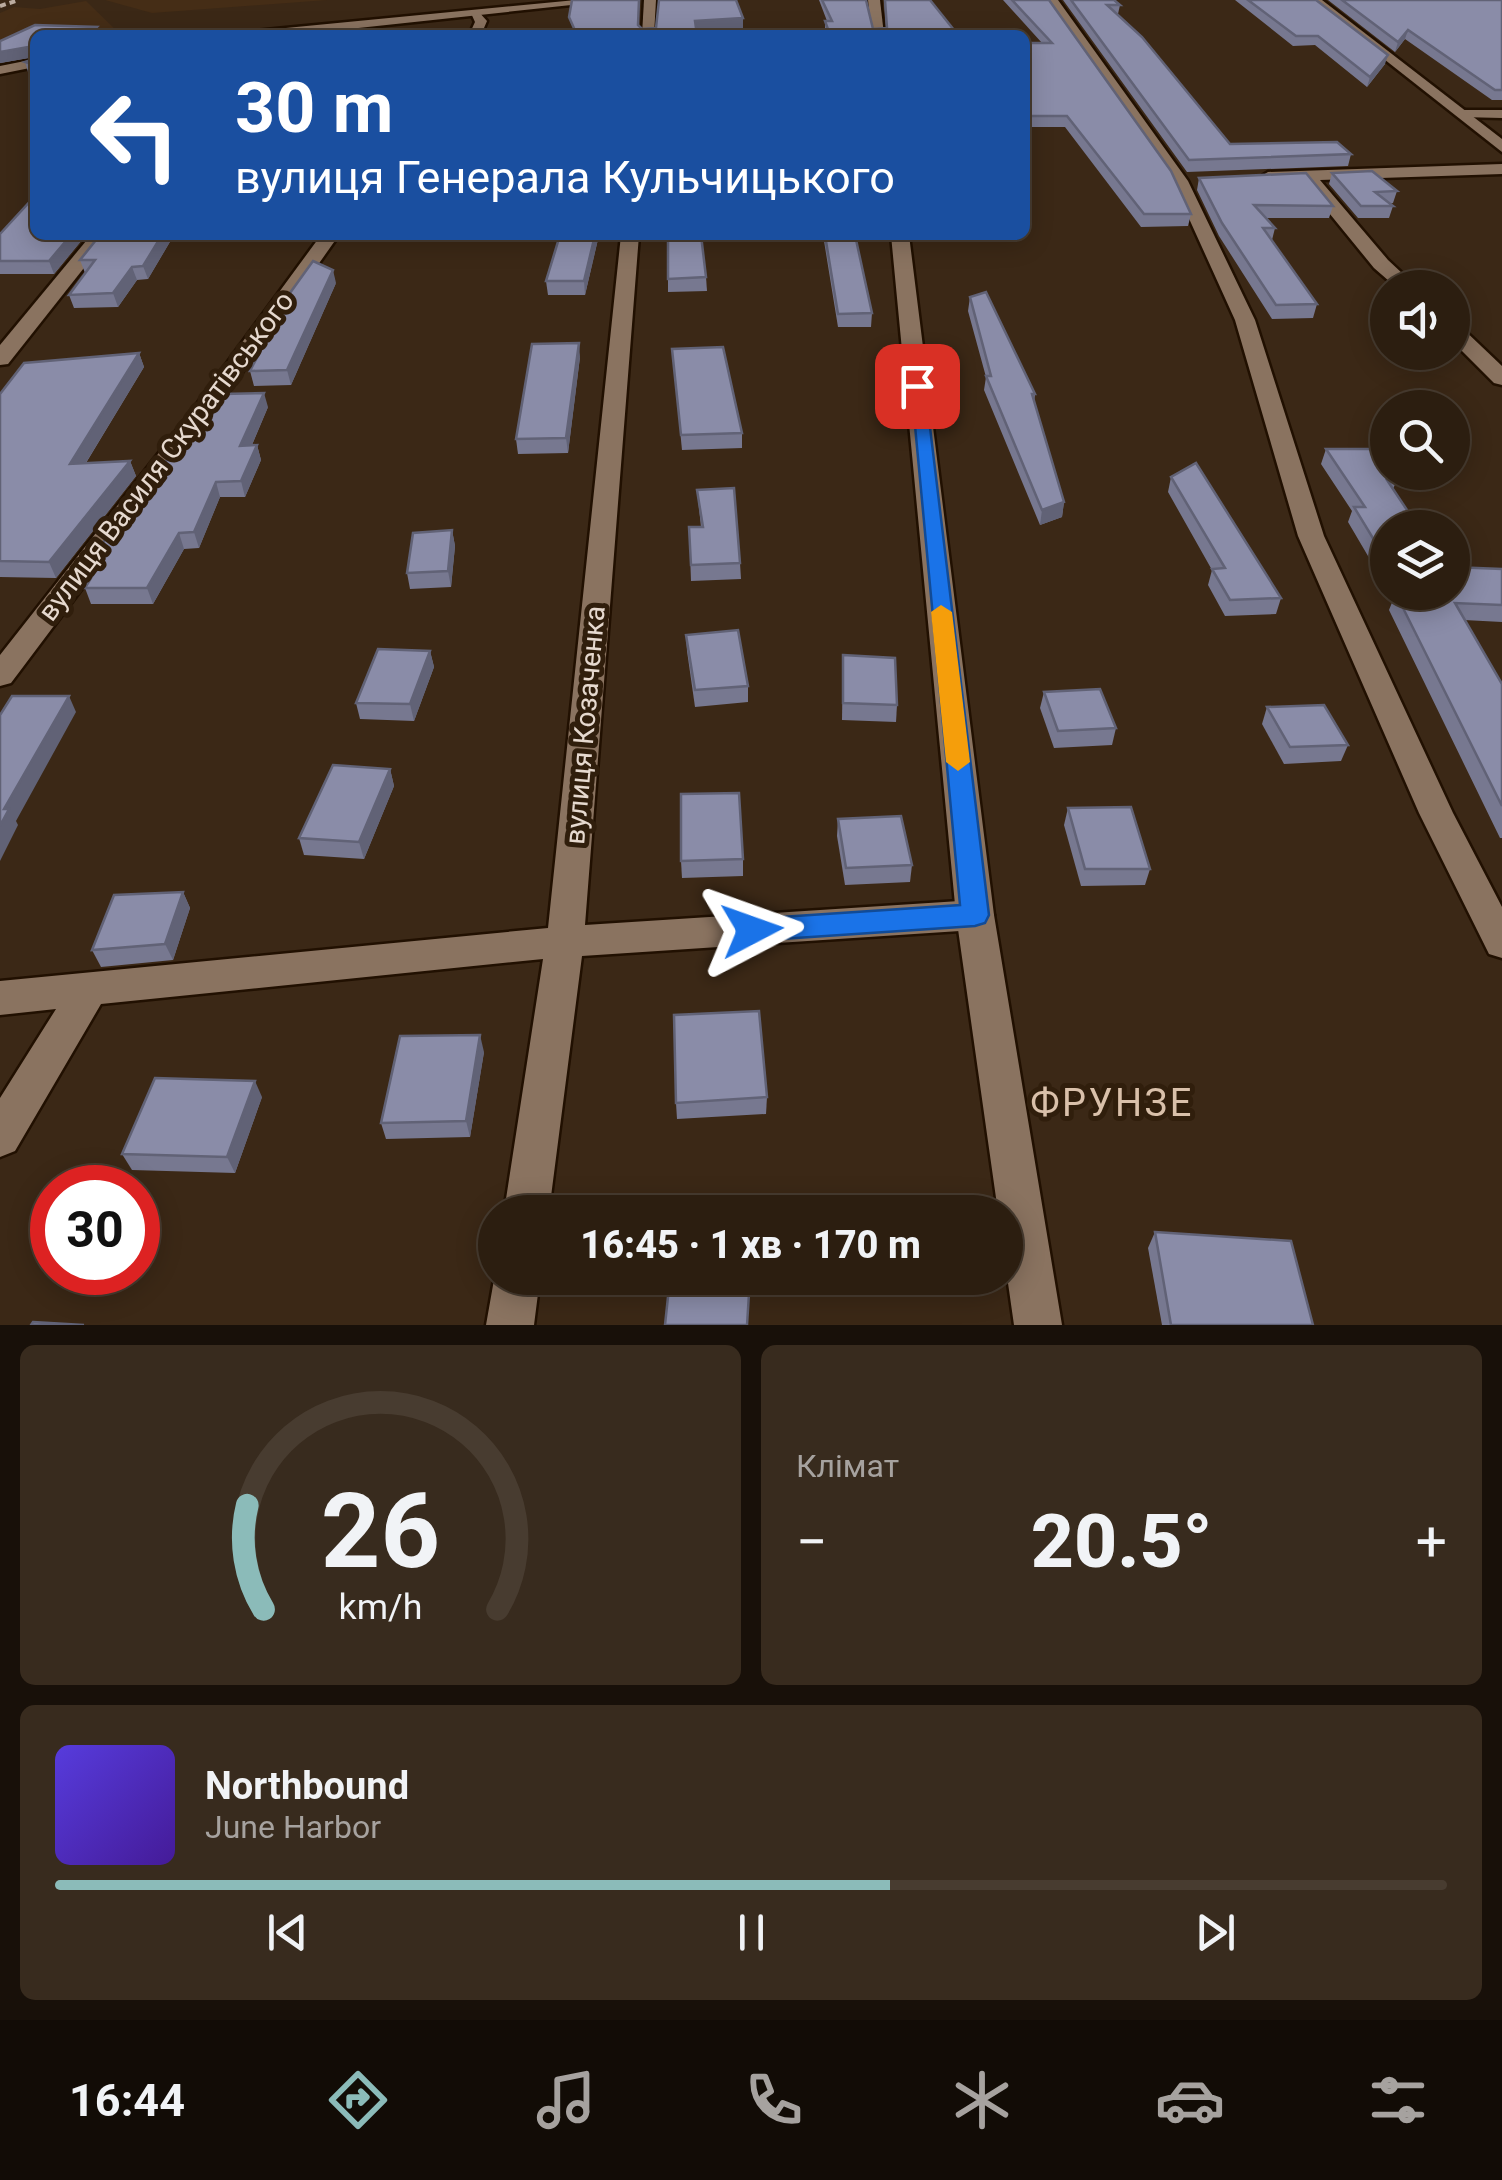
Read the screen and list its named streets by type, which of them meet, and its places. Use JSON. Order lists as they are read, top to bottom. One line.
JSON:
{"streets":{"street":["вулиця Василя Скуратівського","вулиця Козаченка"]},"districts":["ФРУНЗЕ"],"page":{"turn":["30 m","вулиця Генерала Кульчицького"],"limit":"30","trip":"16:45 · 1 хв · 170 m","tile":"Клімат","heat":["−","20.5°","+"],"song":["Northbound","June Harbor"],"tabs":"16:44","gauge":["26","km/h"]}}
